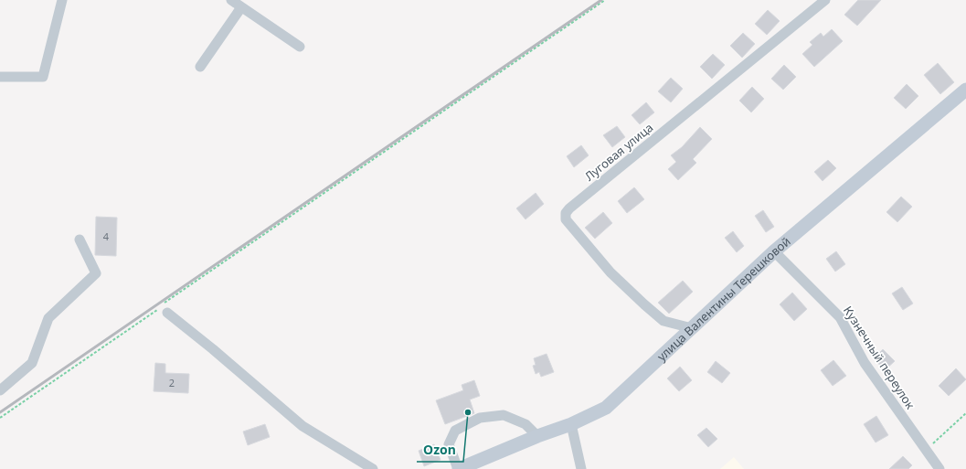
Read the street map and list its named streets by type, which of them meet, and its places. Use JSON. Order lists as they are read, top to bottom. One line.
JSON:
{"streets":{"street":["Луговая улица","улица Валентины Терешковой","Кузнечный переулок"]},"crossings":[["Луговая улица","улица Валентины Терешковой"],["улица Валентины Терешковой","Кузнечный переулок"]],"places":["Ozon"],"house_numbers":["4","2"]}
